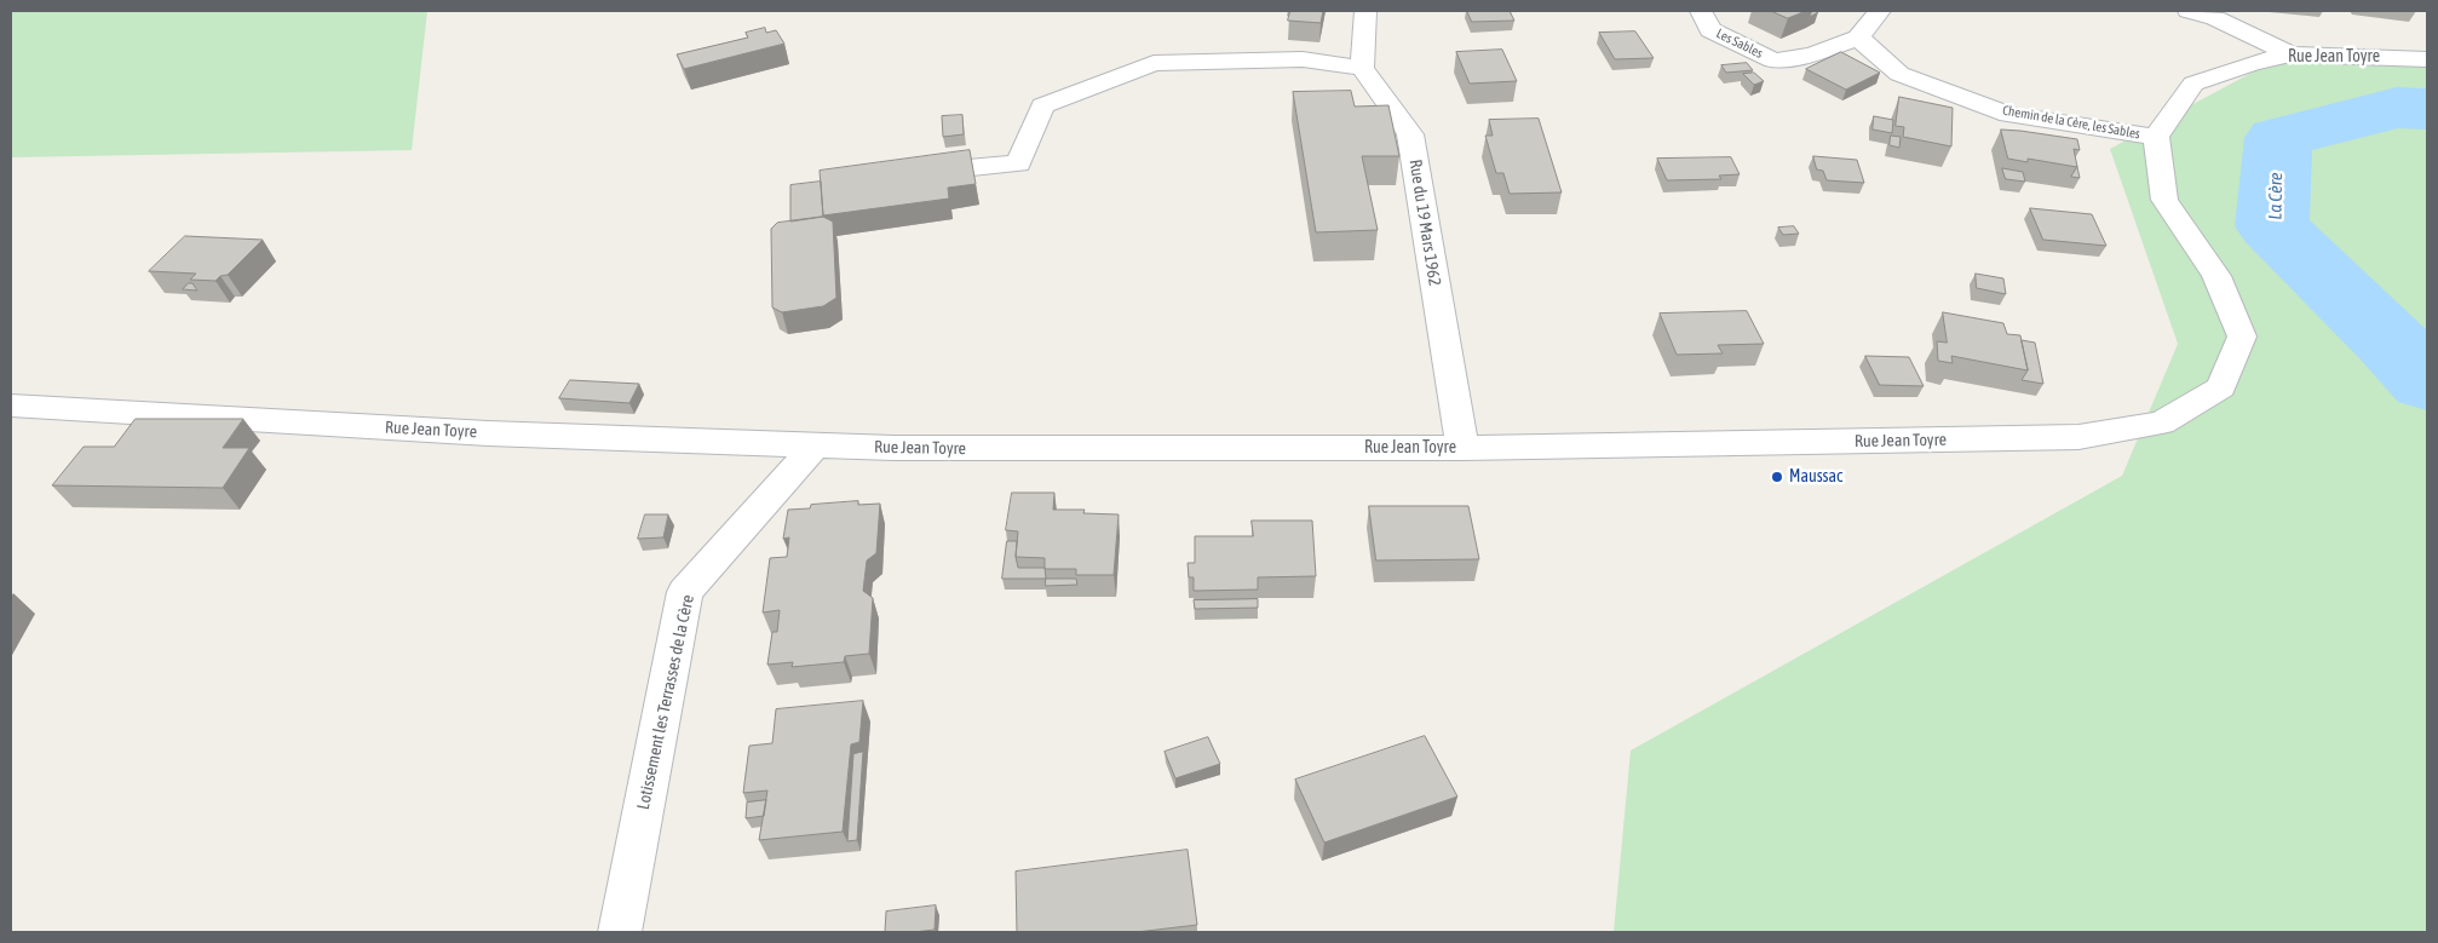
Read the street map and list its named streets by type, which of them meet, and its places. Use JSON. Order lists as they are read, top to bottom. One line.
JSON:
{"streets":{"street":["Les Sables","Rue Jean Toyre","Chemin de la Cère, les Sables","Rue du 19 Mars 1962","Lotissement les Terrasses de la Cère"]},"crossings":[["Les Sables","Chemin de la Cère, les Sables"],["Rue Jean Toyre","Chemin de la Cère, les Sables"],["Rue Jean Toyre","Rue du 19 Mars 1962"],["Rue Jean Toyre","Lotissement les Terrasses de la Cère"]],"water":["La Cère"],"places":["Maussac"]}
